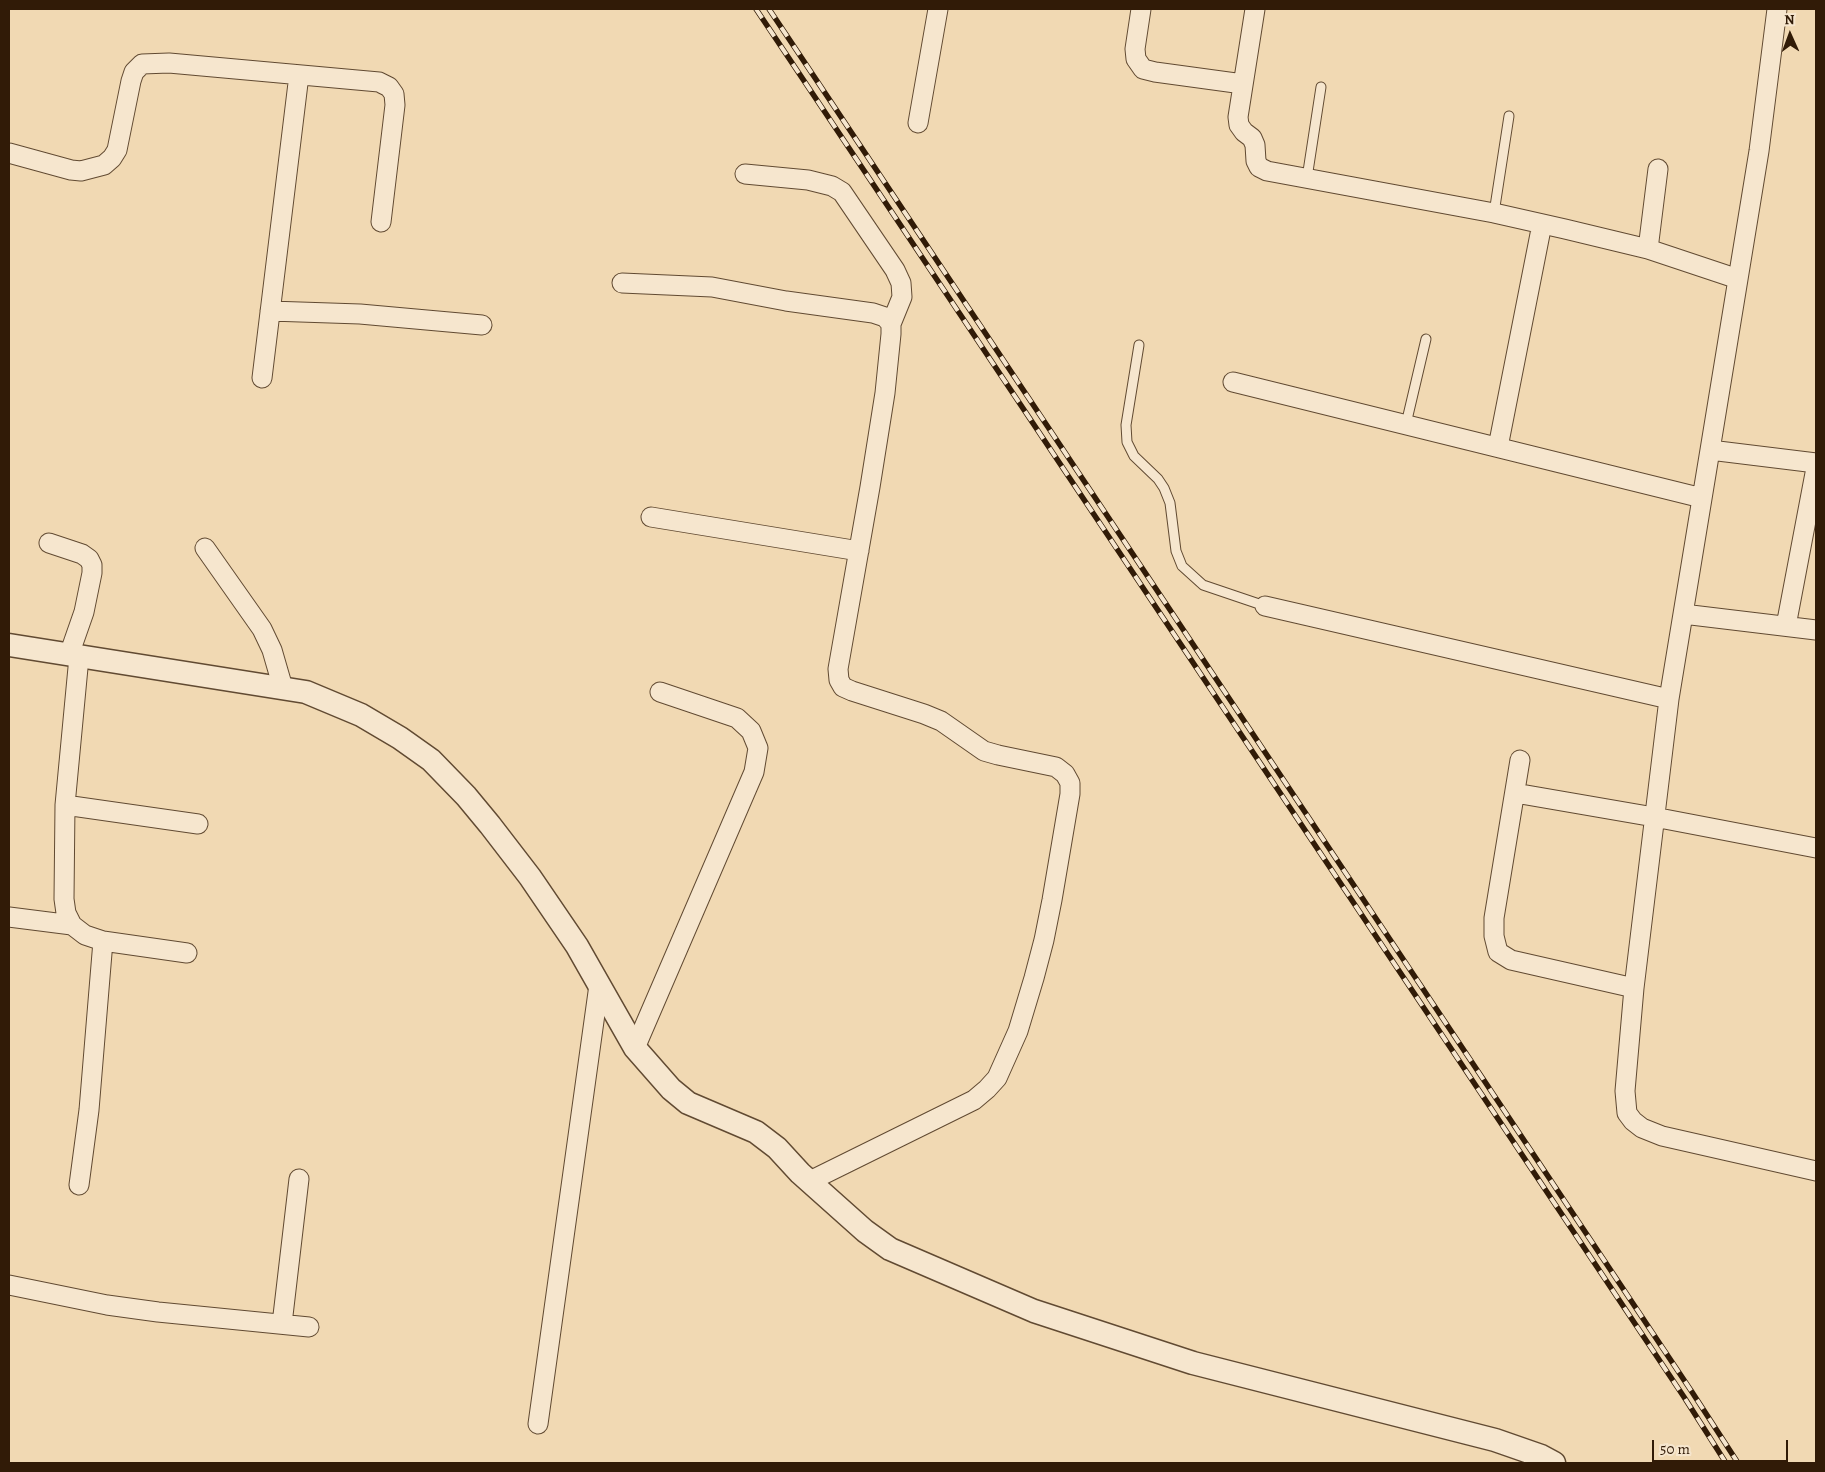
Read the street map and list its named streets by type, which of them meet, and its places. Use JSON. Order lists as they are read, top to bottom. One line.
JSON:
{"scale_bar":"50 m","north":"top"}
